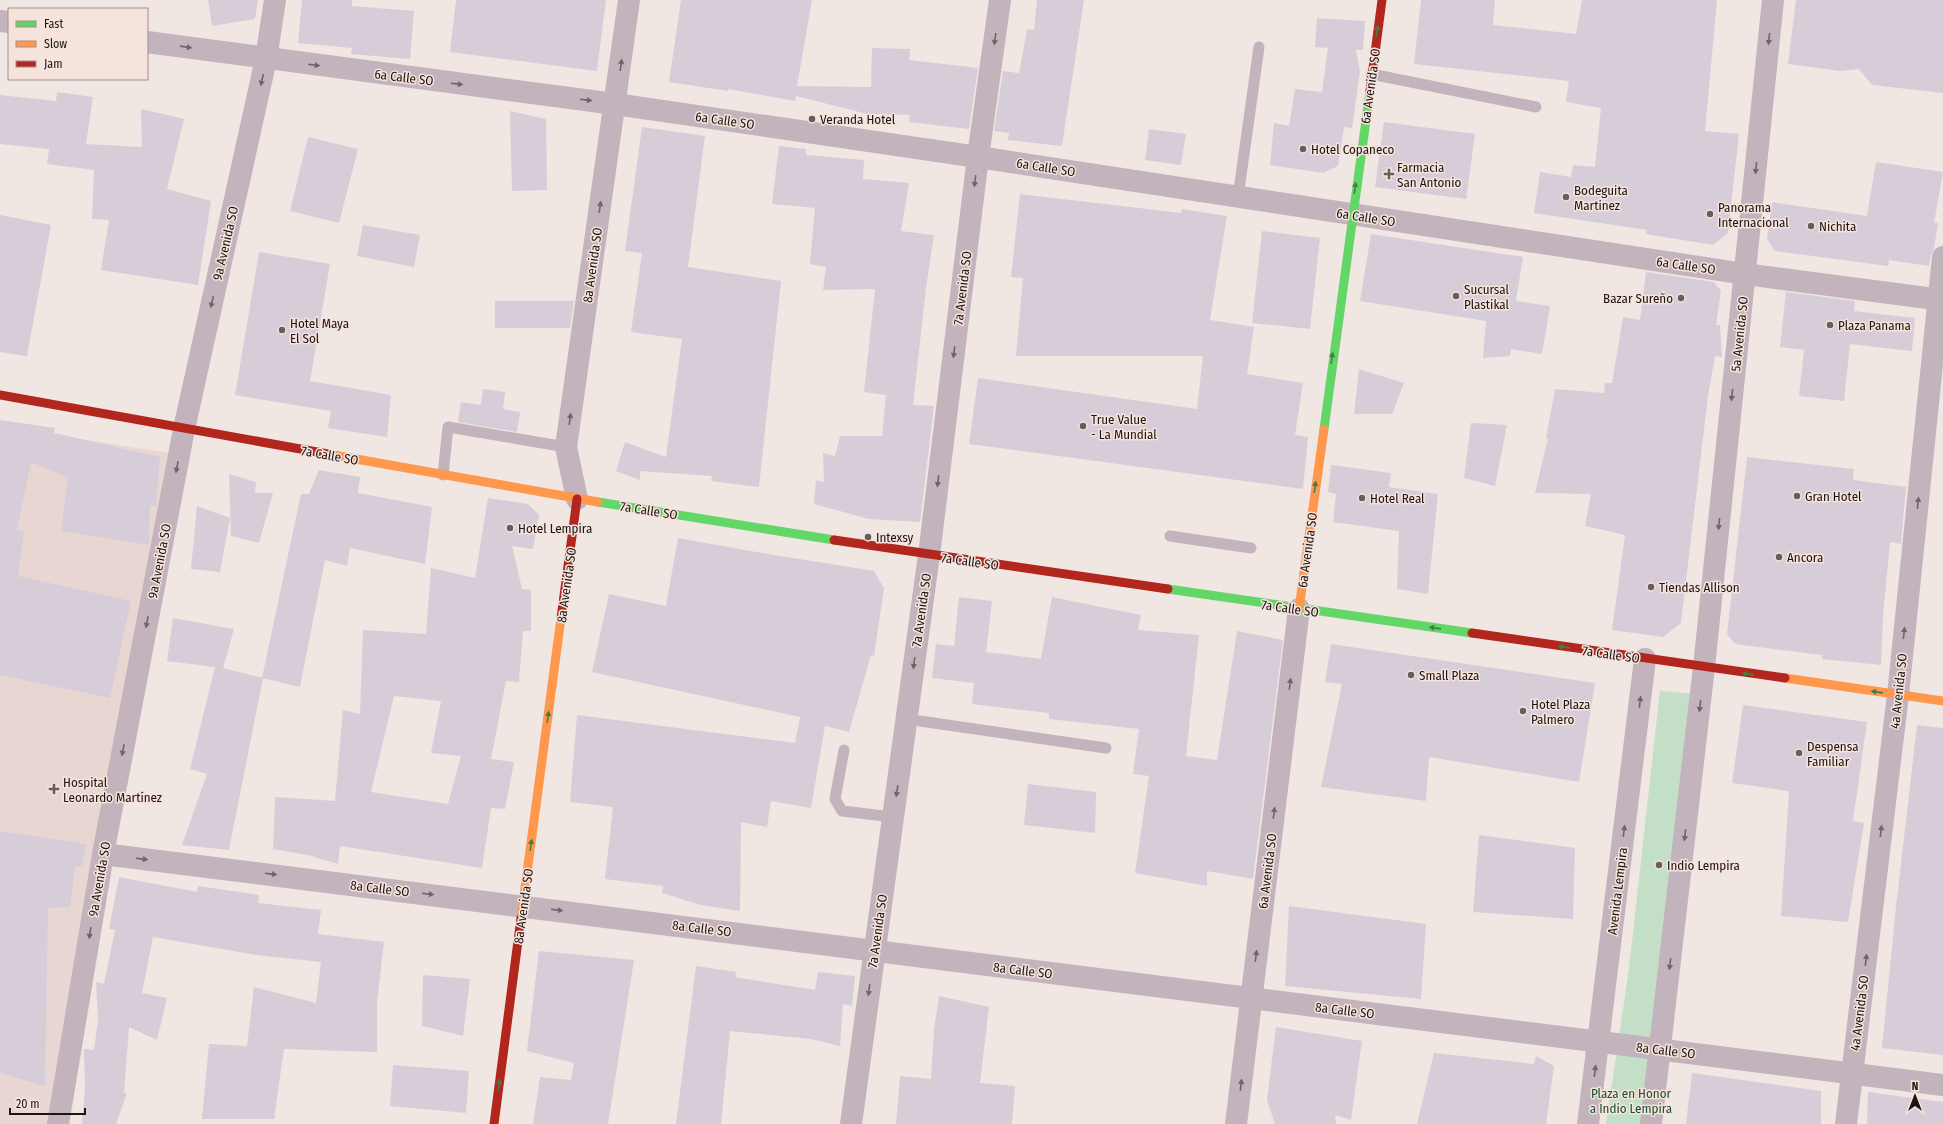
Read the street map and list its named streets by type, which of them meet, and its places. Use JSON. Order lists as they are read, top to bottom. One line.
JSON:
{"streets":{"main road":["6a Avenida SO","8a Avenida SO","7a Calle SO"],"street":["6a Calle SO","9a Avenida SO","7a Avenida SO","5a Avenida SO","4a Avenida SO","8a Calle SO","Avenida Lempira"]},"crossings":[["6a Calle SO","6a Avenida SO"],["6a Calle SO","9a Avenida SO"],["6a Calle SO","8a Avenida SO"],["6a Calle SO","7a Avenida SO"],["6a Calle SO","5a Avenida SO"],["6a Calle SO","4a Avenida SO"],["6a Avenida SO","7a Calle SO"],["6a Avenida SO","8a Calle SO"],["9a Avenida SO","7a Calle SO"],["9a Avenida SO","8a Calle SO"],["8a Avenida SO","7a Calle SO"],["8a Avenida SO","8a Calle SO"],["7a Avenida SO","7a Calle SO"],["7a Avenida SO","8a Calle SO"],["5a Avenida SO","7a Calle SO"],["7a Calle SO","4a Avenida SO"],["7a Calle SO","Avenida Lempira"],["4a Avenida SO","8a Calle SO"],["8a Calle SO","Avenida Lempira"]],"one_way":["6a Avenida SO","9a Avenida SO","8a Avenida SO","7a Avenida SO","5a Avenida SO","8a Calle SO"],"parks":["Plaza en Honor a Indio Lempira"],"places":{"other":["Veranda Hotel","Hotel Copaneco","Bodeguita Martinez","Panorama Internacional","Nichita","Sucursal Plastikal","Bazar Sureño","Plaza Panama","Hotel Maya El Sol","True Value - La Mundial","Gran Hotel","Hotel Real","Hotel Lempira","Intexsy","Ancora","Tiendas Allison","Small Plaza","Hotel Plaza Palmero","Despensa Familiar","Indio Lempira"],"health":["Farmacia San Antonio","Hospital Leonardo Martínez"]},"legend":["Fast","Slow","Jam"],"scale_bar":"20 m","north":"top"}
